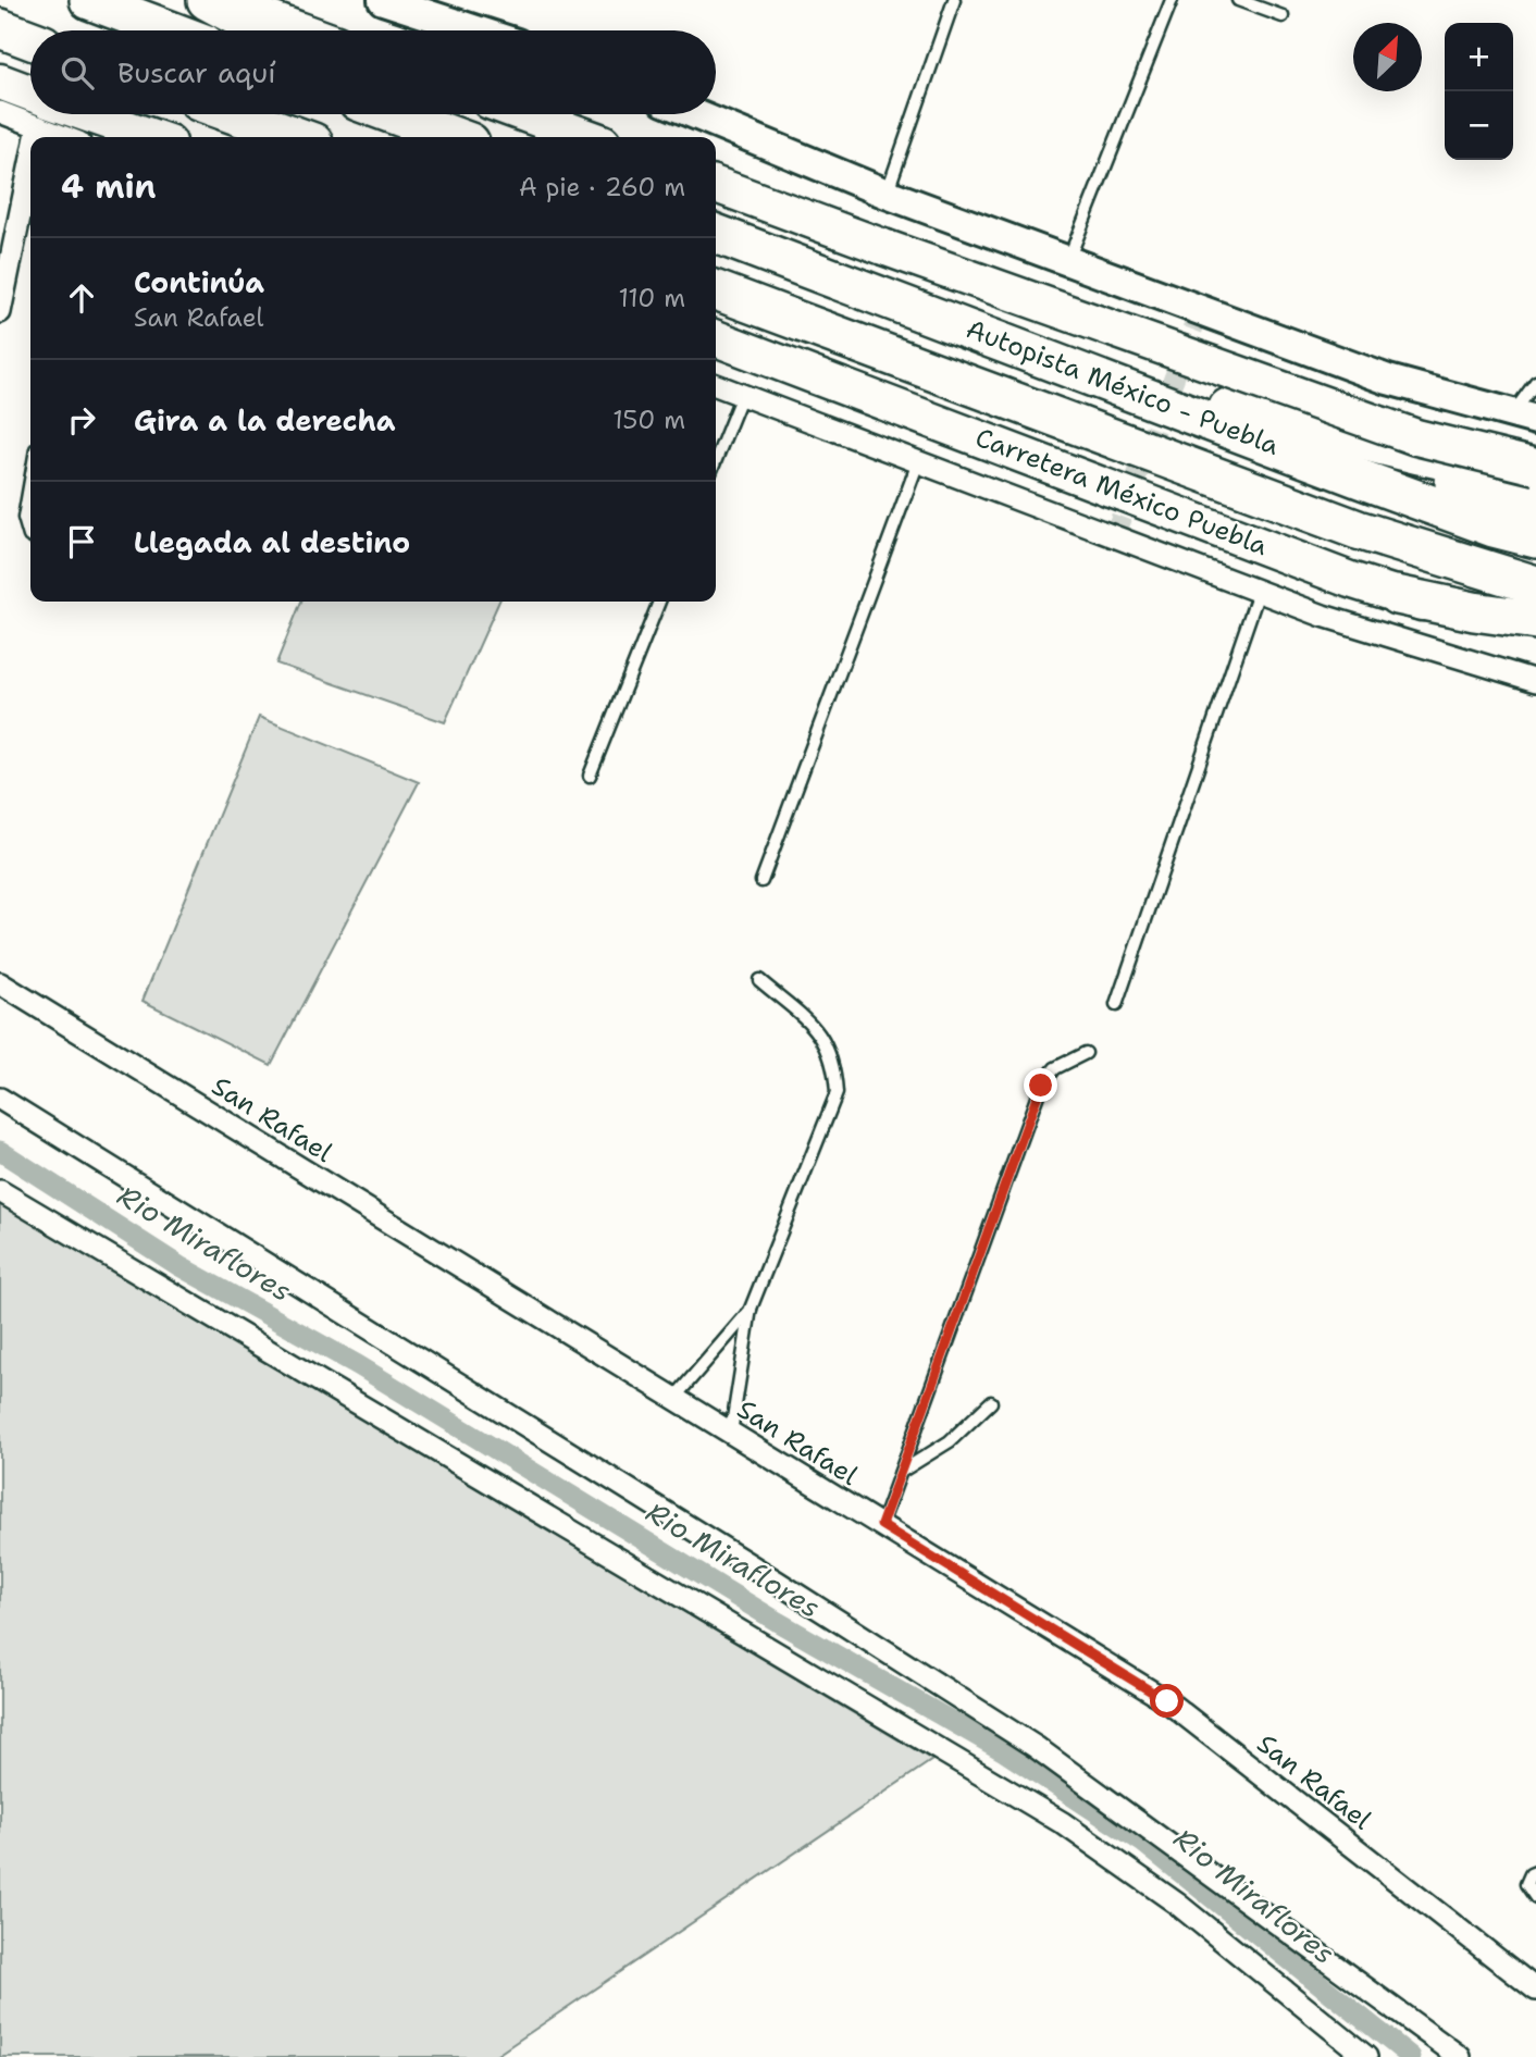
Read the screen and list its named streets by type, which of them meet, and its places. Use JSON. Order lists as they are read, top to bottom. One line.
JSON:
{"streets":{"highway":["Autopista México - Puebla","Carretera México Puebla"],"street":["San Rafael"]},"water":["Rio Miraflores"],"north":"top right","page":{"map_buttons":["+","−"],"search":"Buscar aquí","heading":["4 min","A pie · 260 m"],"list":[["Continúa","San Rafael","110 m"],["Gira a la derecha","150 m"],"Llegada al destino"]}}
